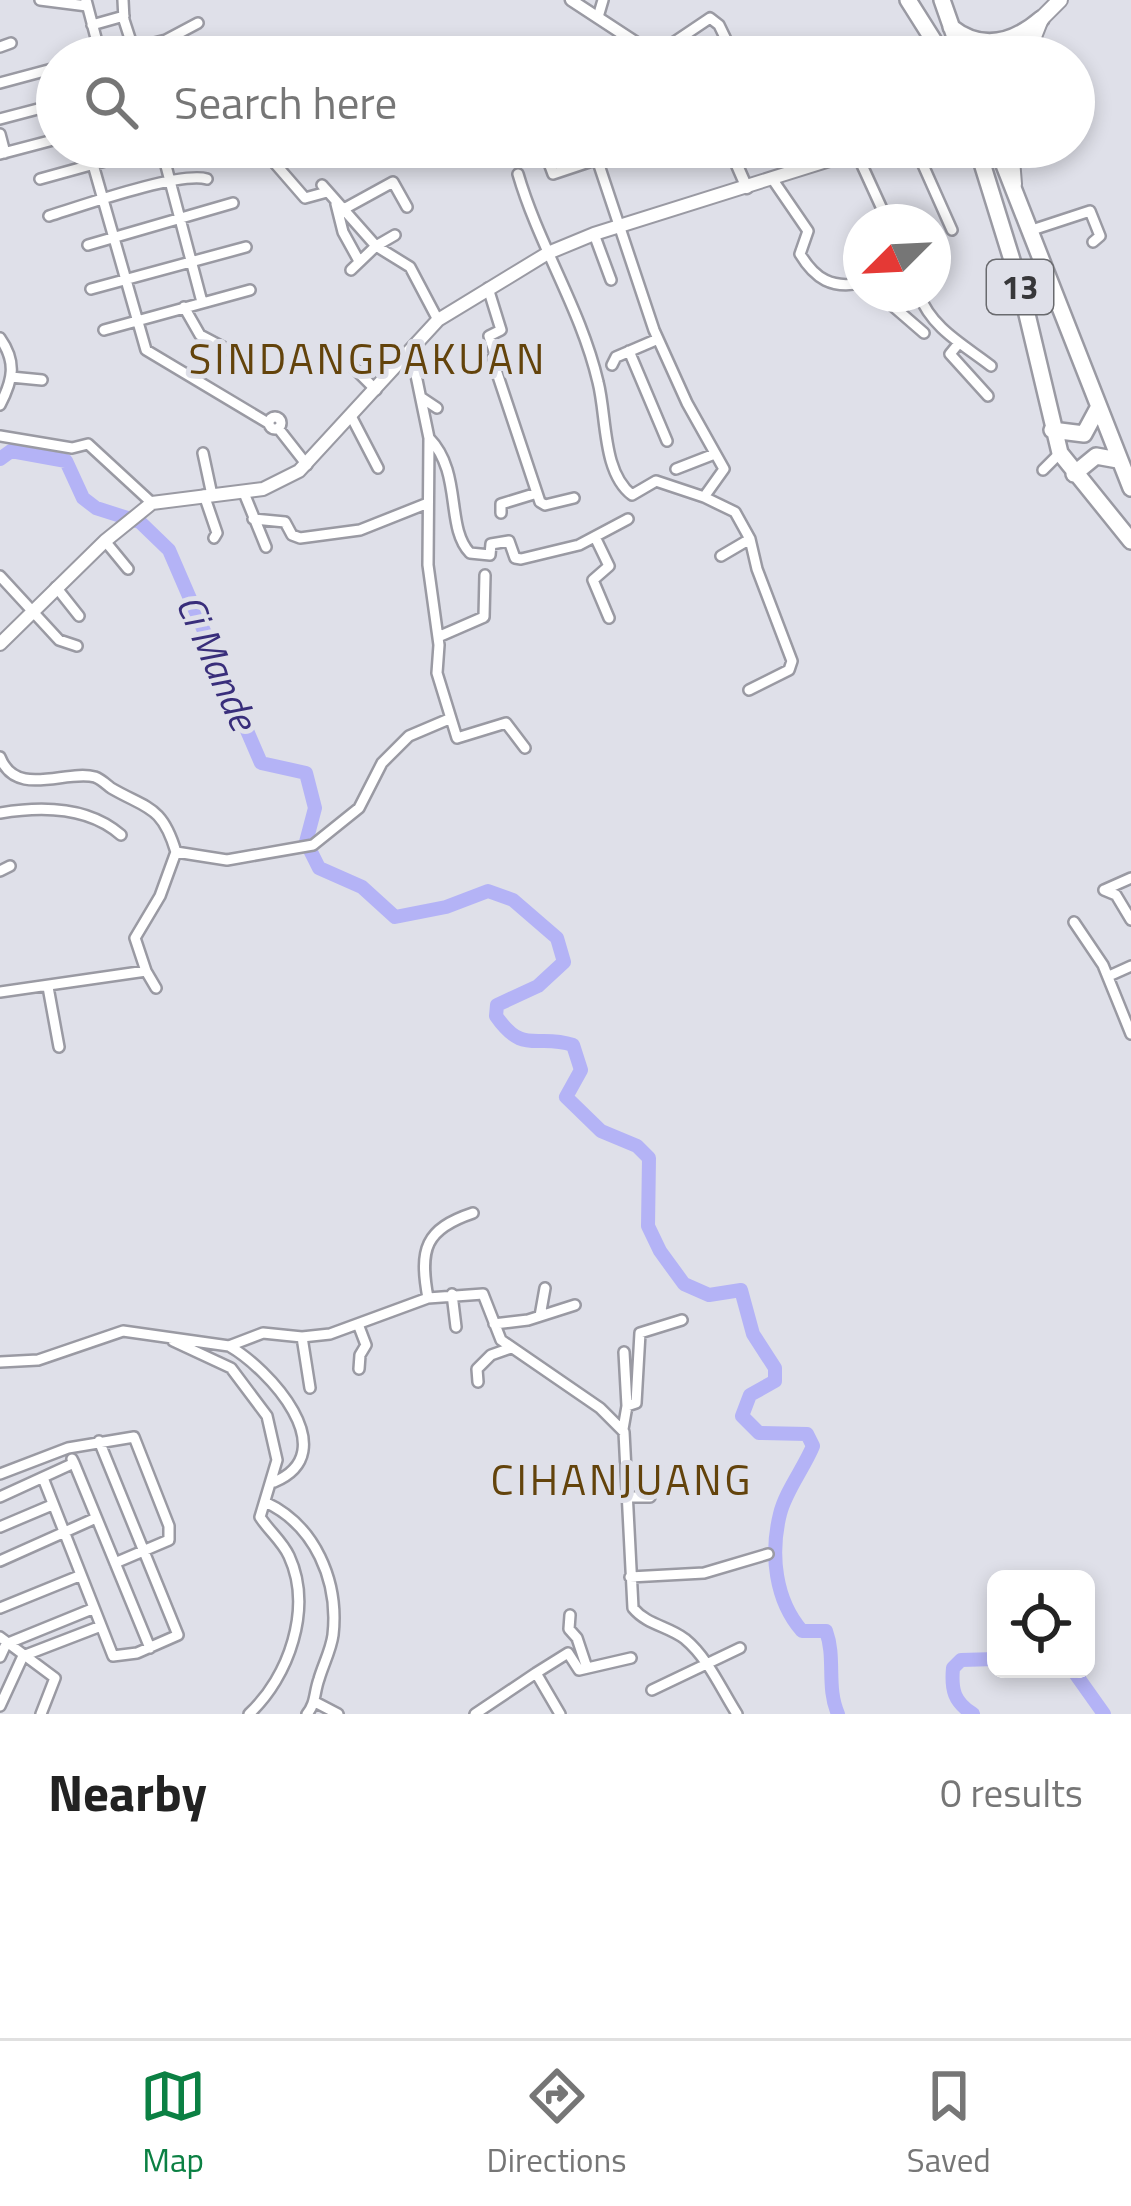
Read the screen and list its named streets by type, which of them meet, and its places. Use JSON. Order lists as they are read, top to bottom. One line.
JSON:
{"streets":{"highway":["13"]},"districts":["SINDANGPAKUAN","CIHANJUANG"],"water":["Ci Mande"],"north":"bottom left","page":{"search":"Search here","heading":["Nearby","0 results"],"nav":["Map","Directions","Saved"]}}
